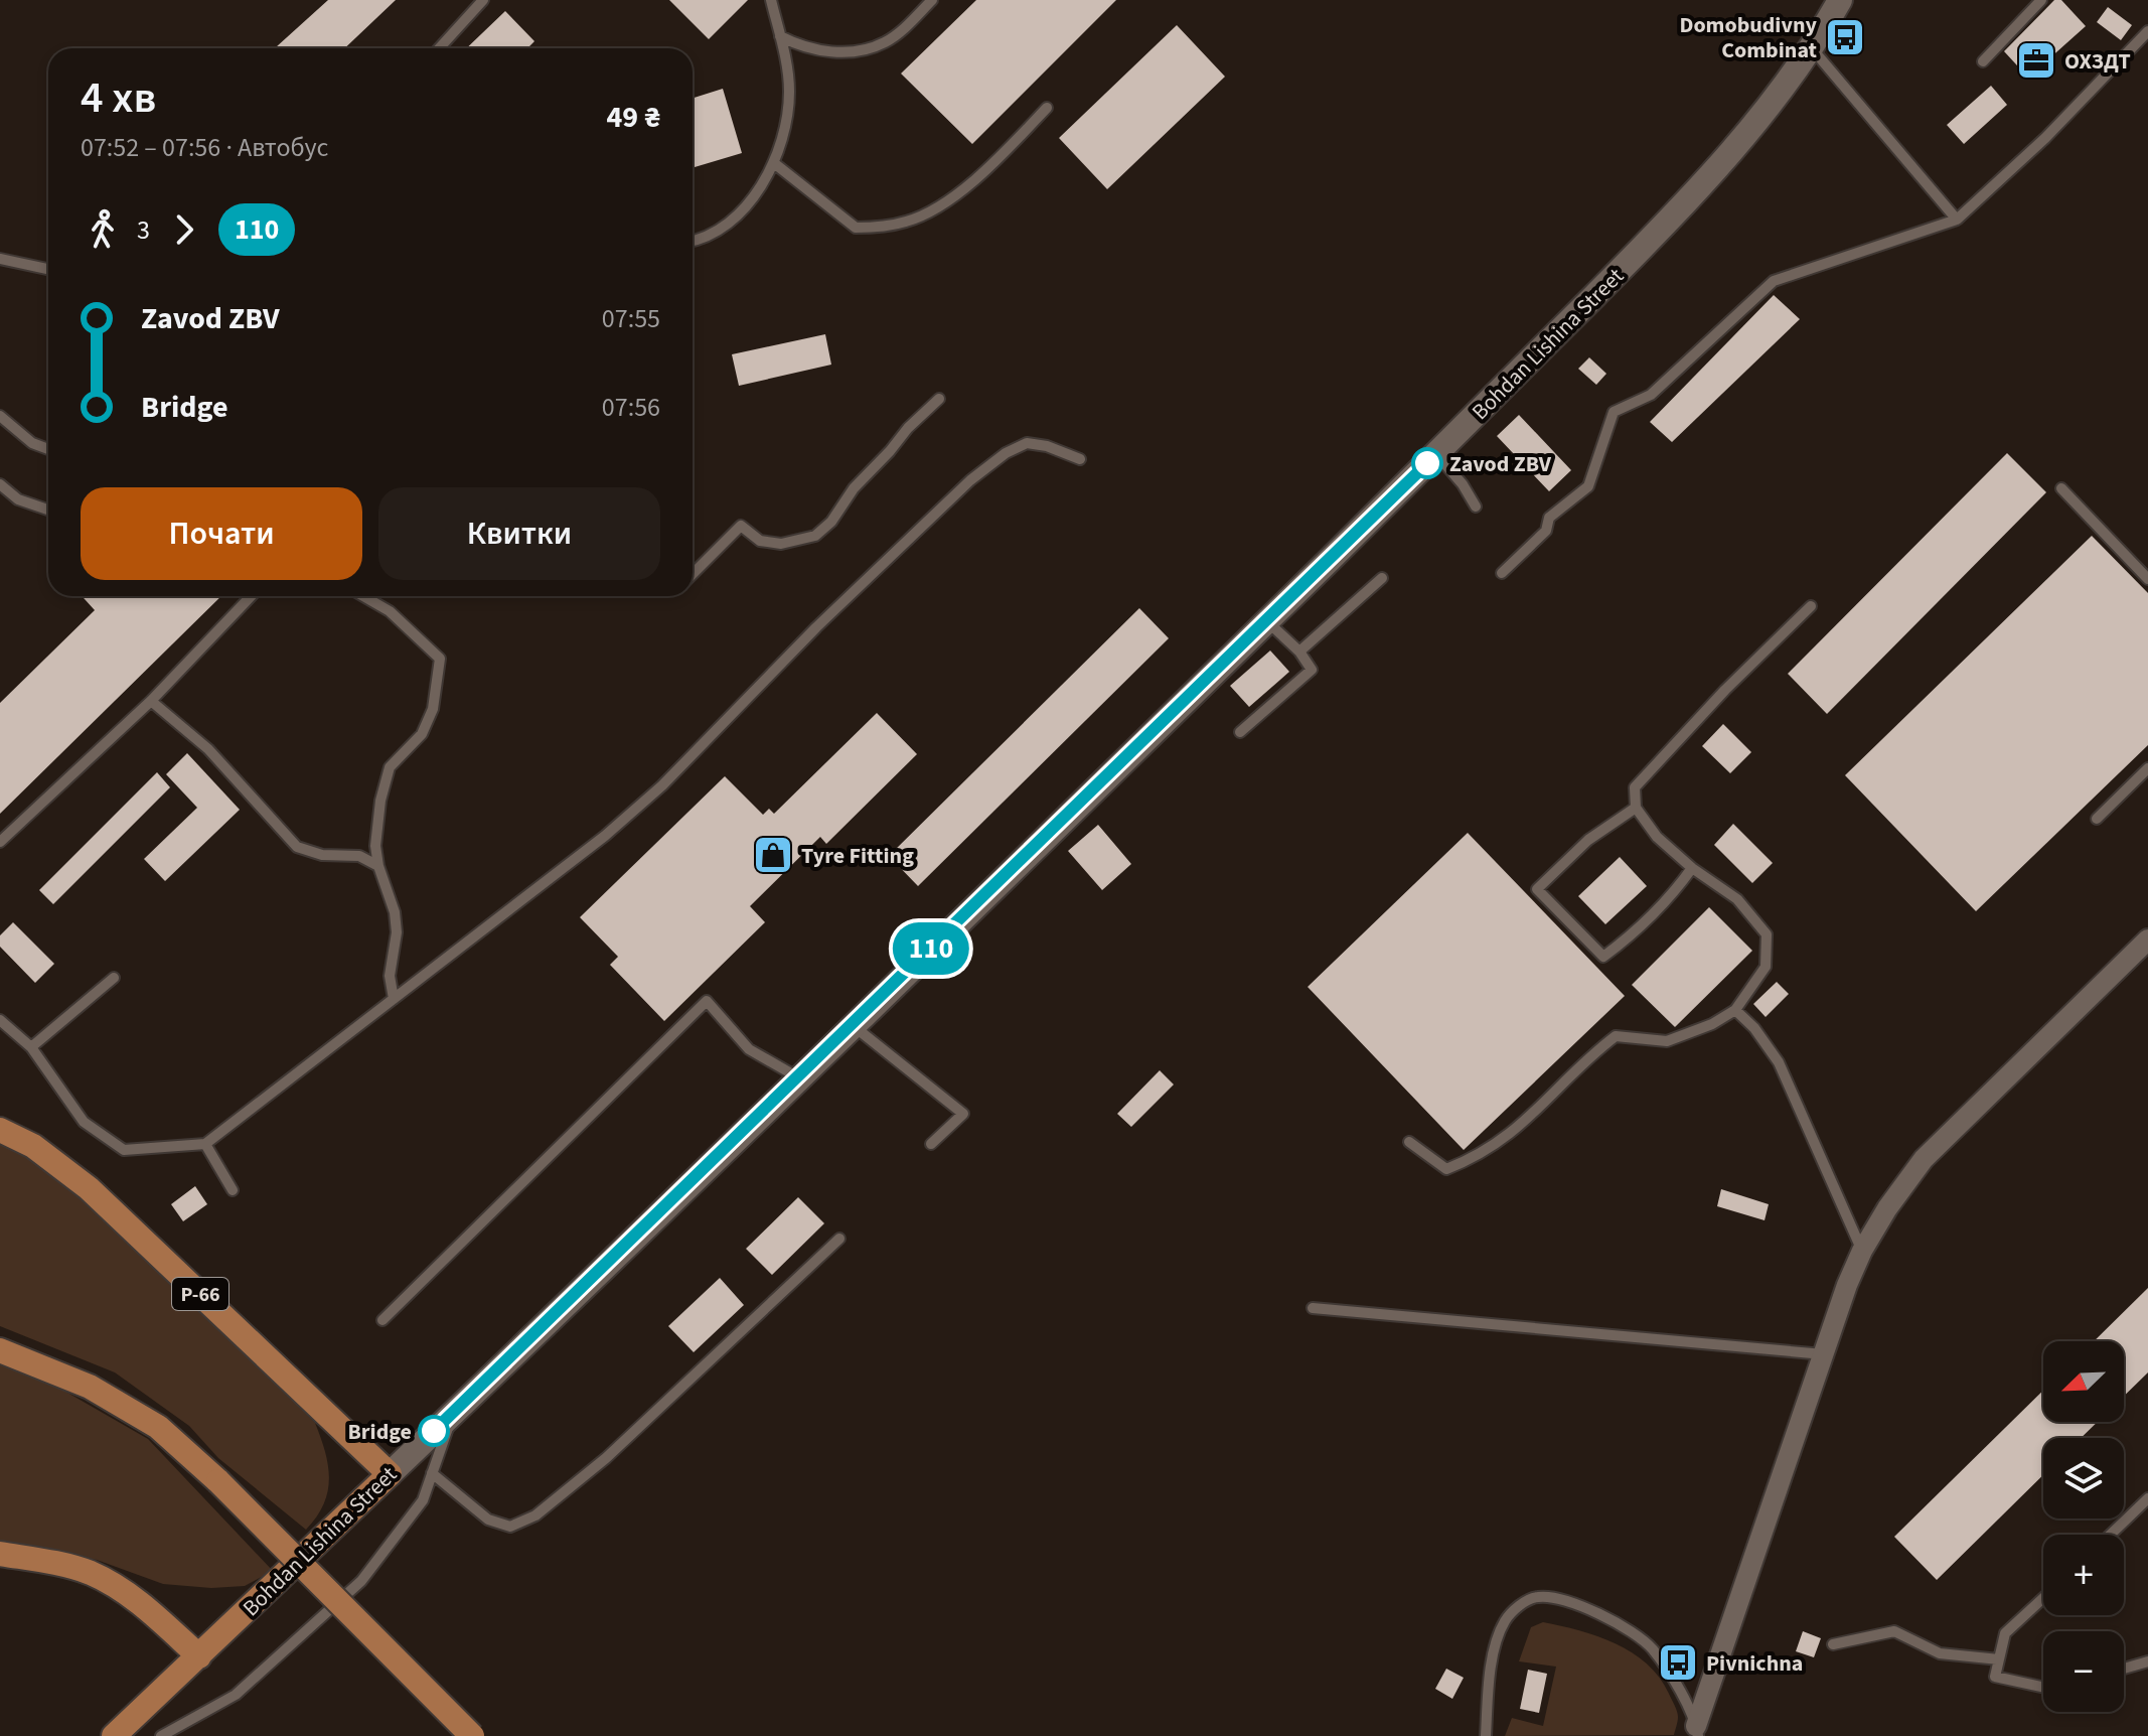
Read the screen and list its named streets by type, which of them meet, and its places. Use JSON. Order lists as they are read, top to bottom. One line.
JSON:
{"streets":{"main road":["Bohdan Lishina Street","Р-66"]},"crossings":[["Bohdan Lishina Street","Р-66"]],"places":{"bus stop":["Domobudivny Combinat","Pivnichna"],"office":["ОХЗДТ"],"other":["Zavod ZBV","Bridge"],"shop":["Tyre Fitting"]},"lines":["bus line 110"],"north":"bottom left","page":{"on_map":"110","heading":["4 хв","07:52 – 07:56 · Автобус","49 ₴"],"legs":["3","110"],"list":[{"name":"Zavod ZBV","value":"07:55"},{"name":"Bridge","value":"07:56"}],"buttons":["Почати","Квитки"],"map_buttons":["+","−"]}}
